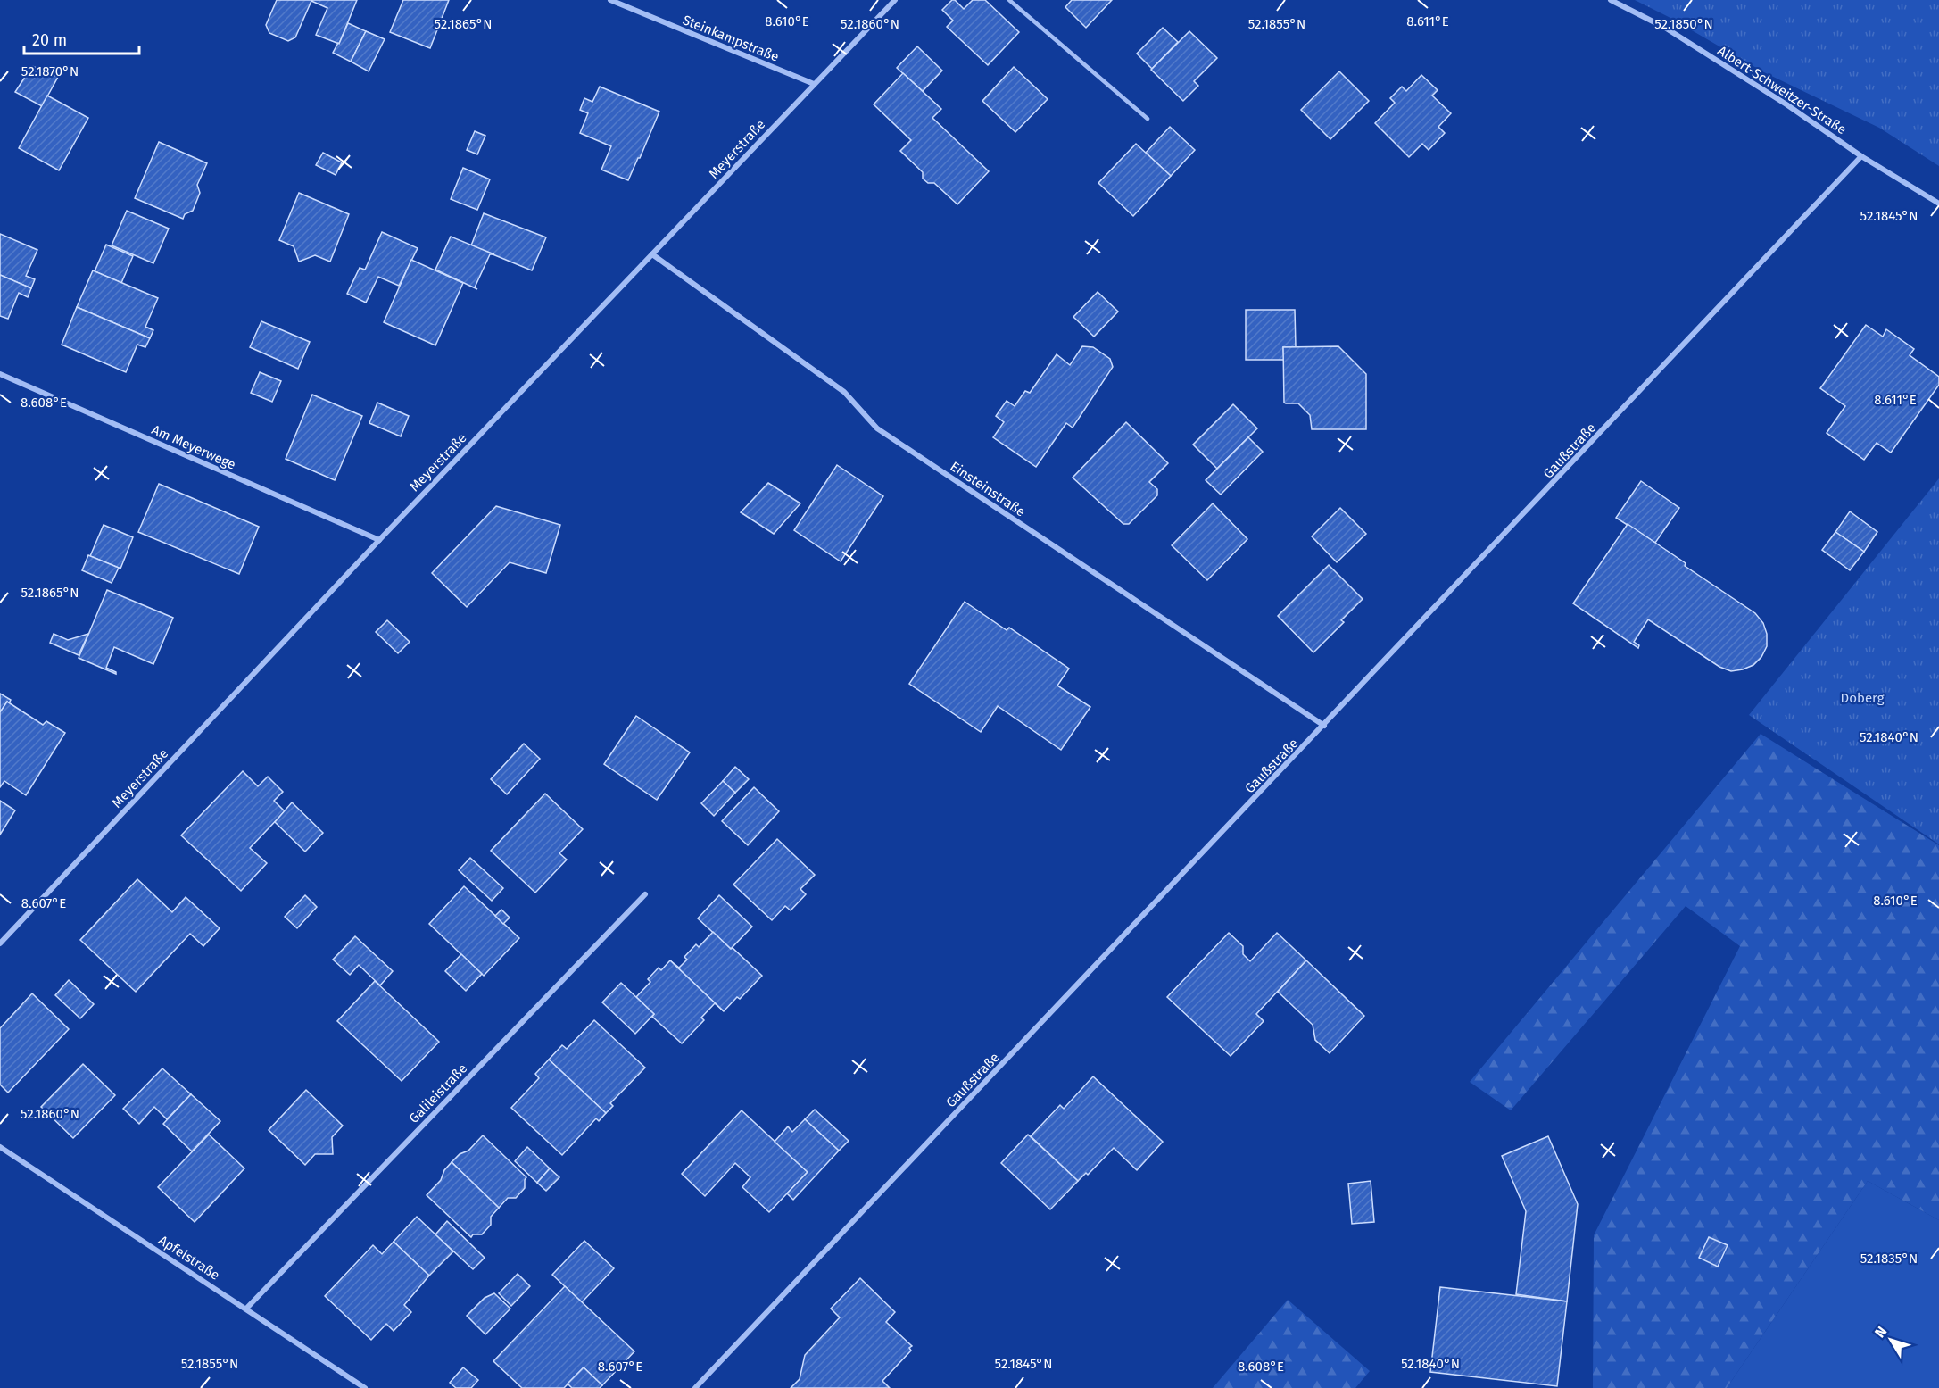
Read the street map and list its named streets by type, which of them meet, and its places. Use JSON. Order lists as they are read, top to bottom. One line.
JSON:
{"streets":{"street":["Steinkampstraße","Albert-Schweitzer-Straße","Meyerstraße","Am Meyerwege","Gaußstraße","Einsteinstraße","Galileistraße","Apfelstraße"]},"crossings":[["Steinkampstraße","Meyerstraße"],["Albert-Schweitzer-Straße","Gaußstraße"],["Meyerstraße","Am Meyerwege"],["Meyerstraße","Einsteinstraße"],["Gaußstraße","Einsteinstraße"],["Galileistraße","Apfelstraße"]],"parks":["Doberg"],"scale_bar":"20 m","north":"top left","coordinates":["8.610°E","8.611°E","52.1865°N","52.1860°N","52.1855°N","52.1850°N","52.1870°N","52.1845°N","8.608°E","52.1840°N","8.607°E","52.1835°N"]}
